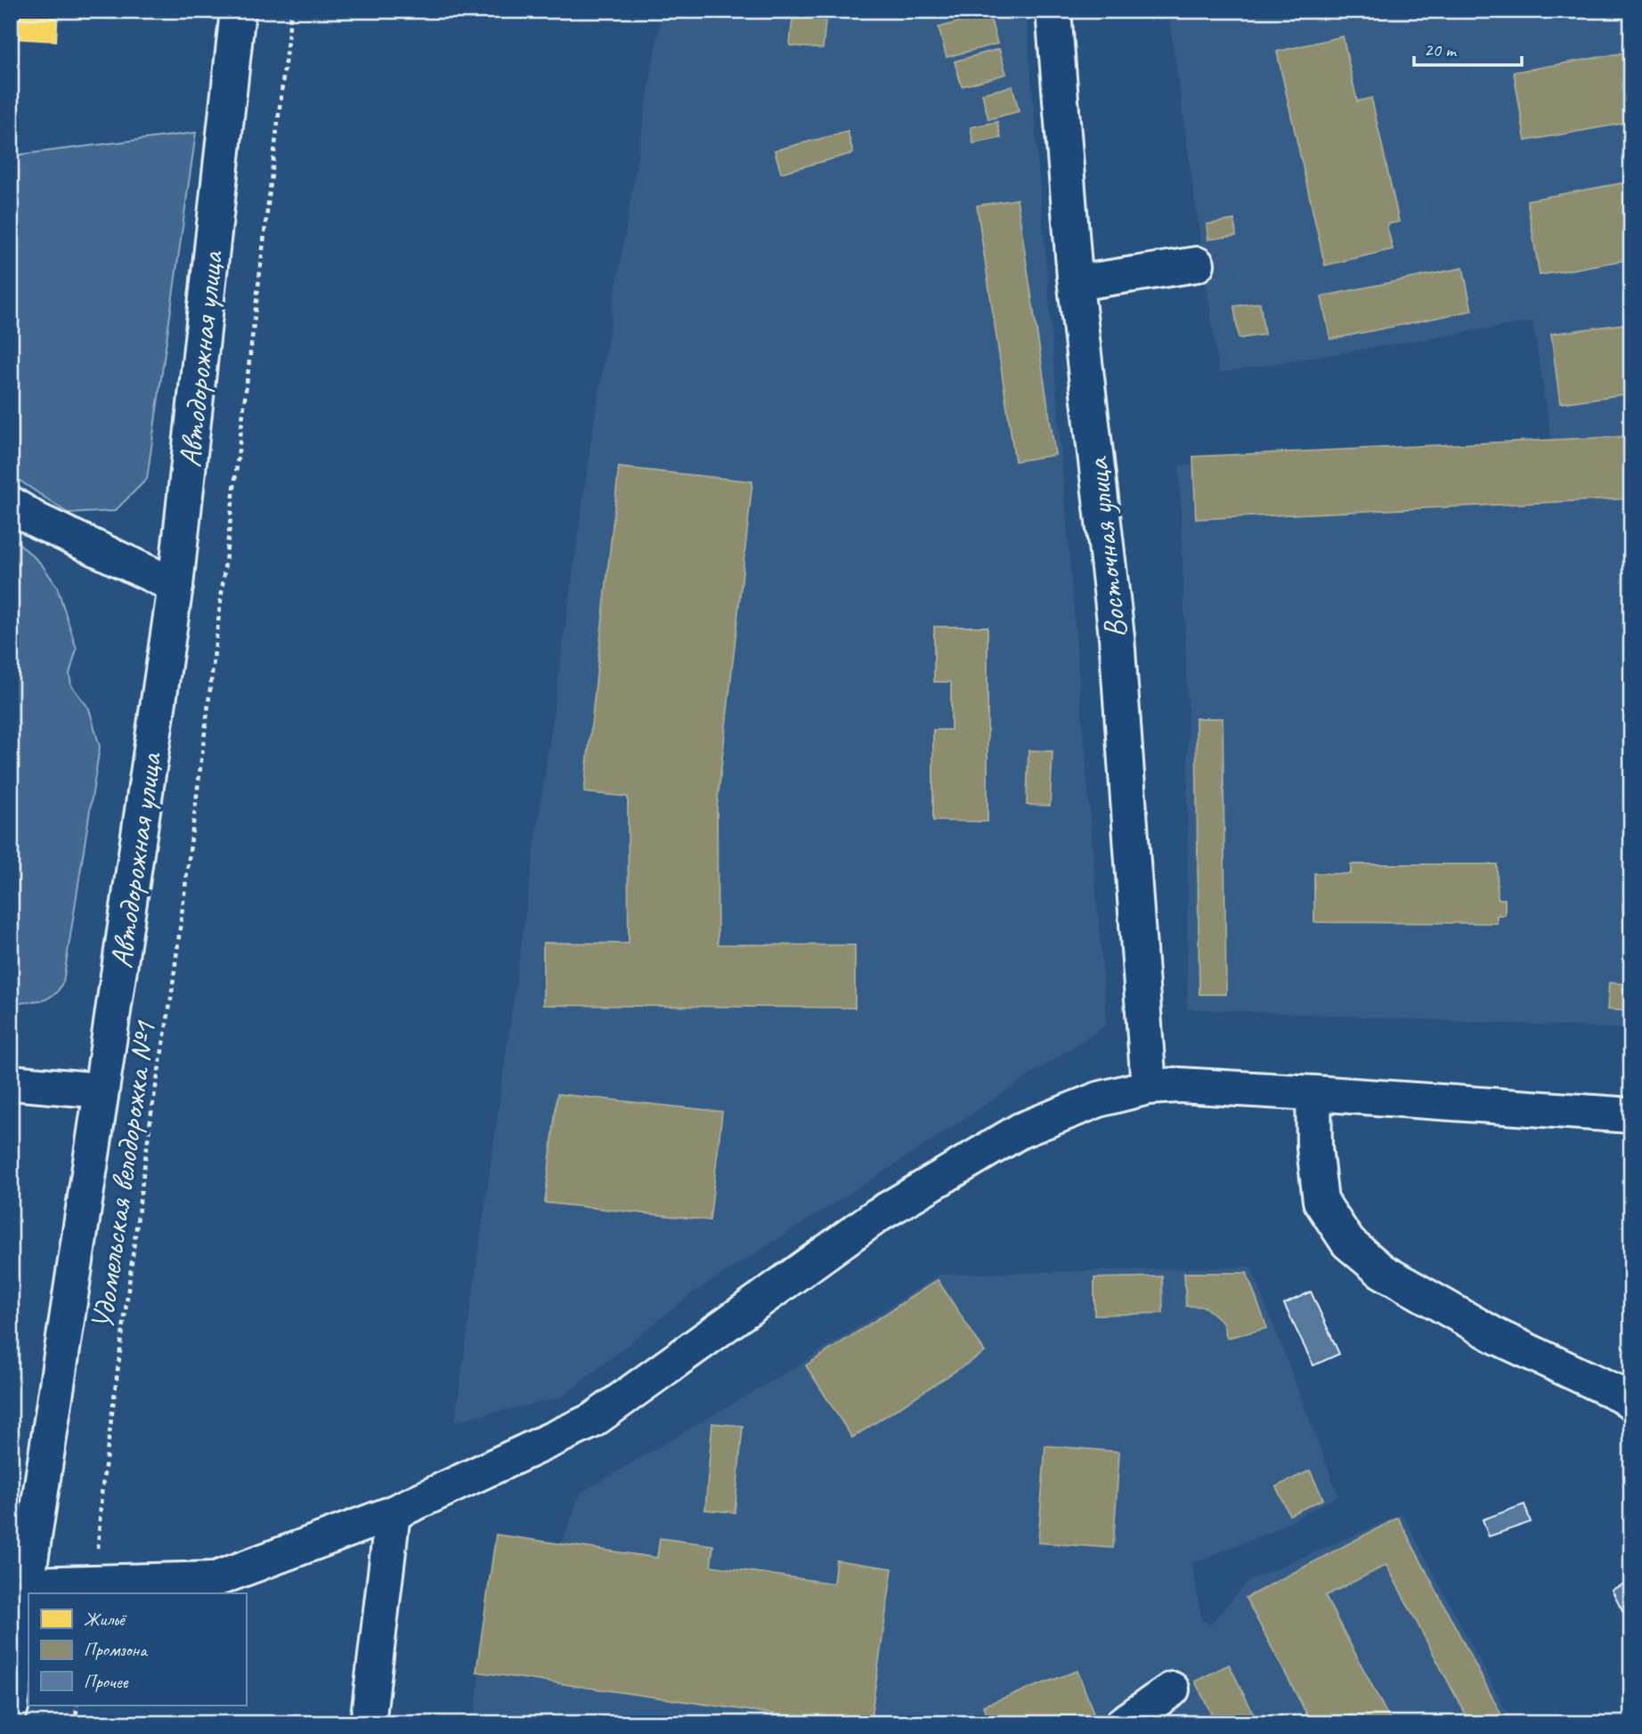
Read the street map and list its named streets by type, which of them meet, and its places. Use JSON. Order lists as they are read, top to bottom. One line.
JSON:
{"streets":{"street":["Автодорожная улица","Восточная улица"],"path":["Удомельская велодорожка №1"]},"legend":["Жильё","Промзона","Прочее"],"scale_bar":"20 m"}
